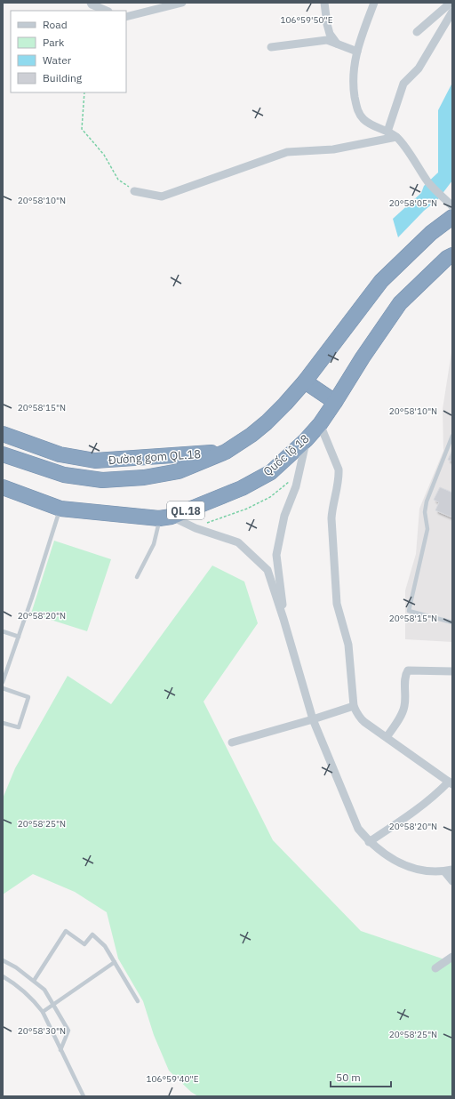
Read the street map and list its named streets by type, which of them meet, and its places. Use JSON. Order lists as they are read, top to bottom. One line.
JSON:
{"streets":{"highway":["Quốc lộ 18","Đường gom QL.18","QL.18"]},"legend":["Road","Park","Water","Building"],"scale_bar":"50 m","coordinates":["106°59'50\"E","20°58'10\"N","20°58'05\"N","20°58'15\"N","20°58'20\"N","20°58'25\"N","20°58'30\"N","106°59'40\"E"]}
